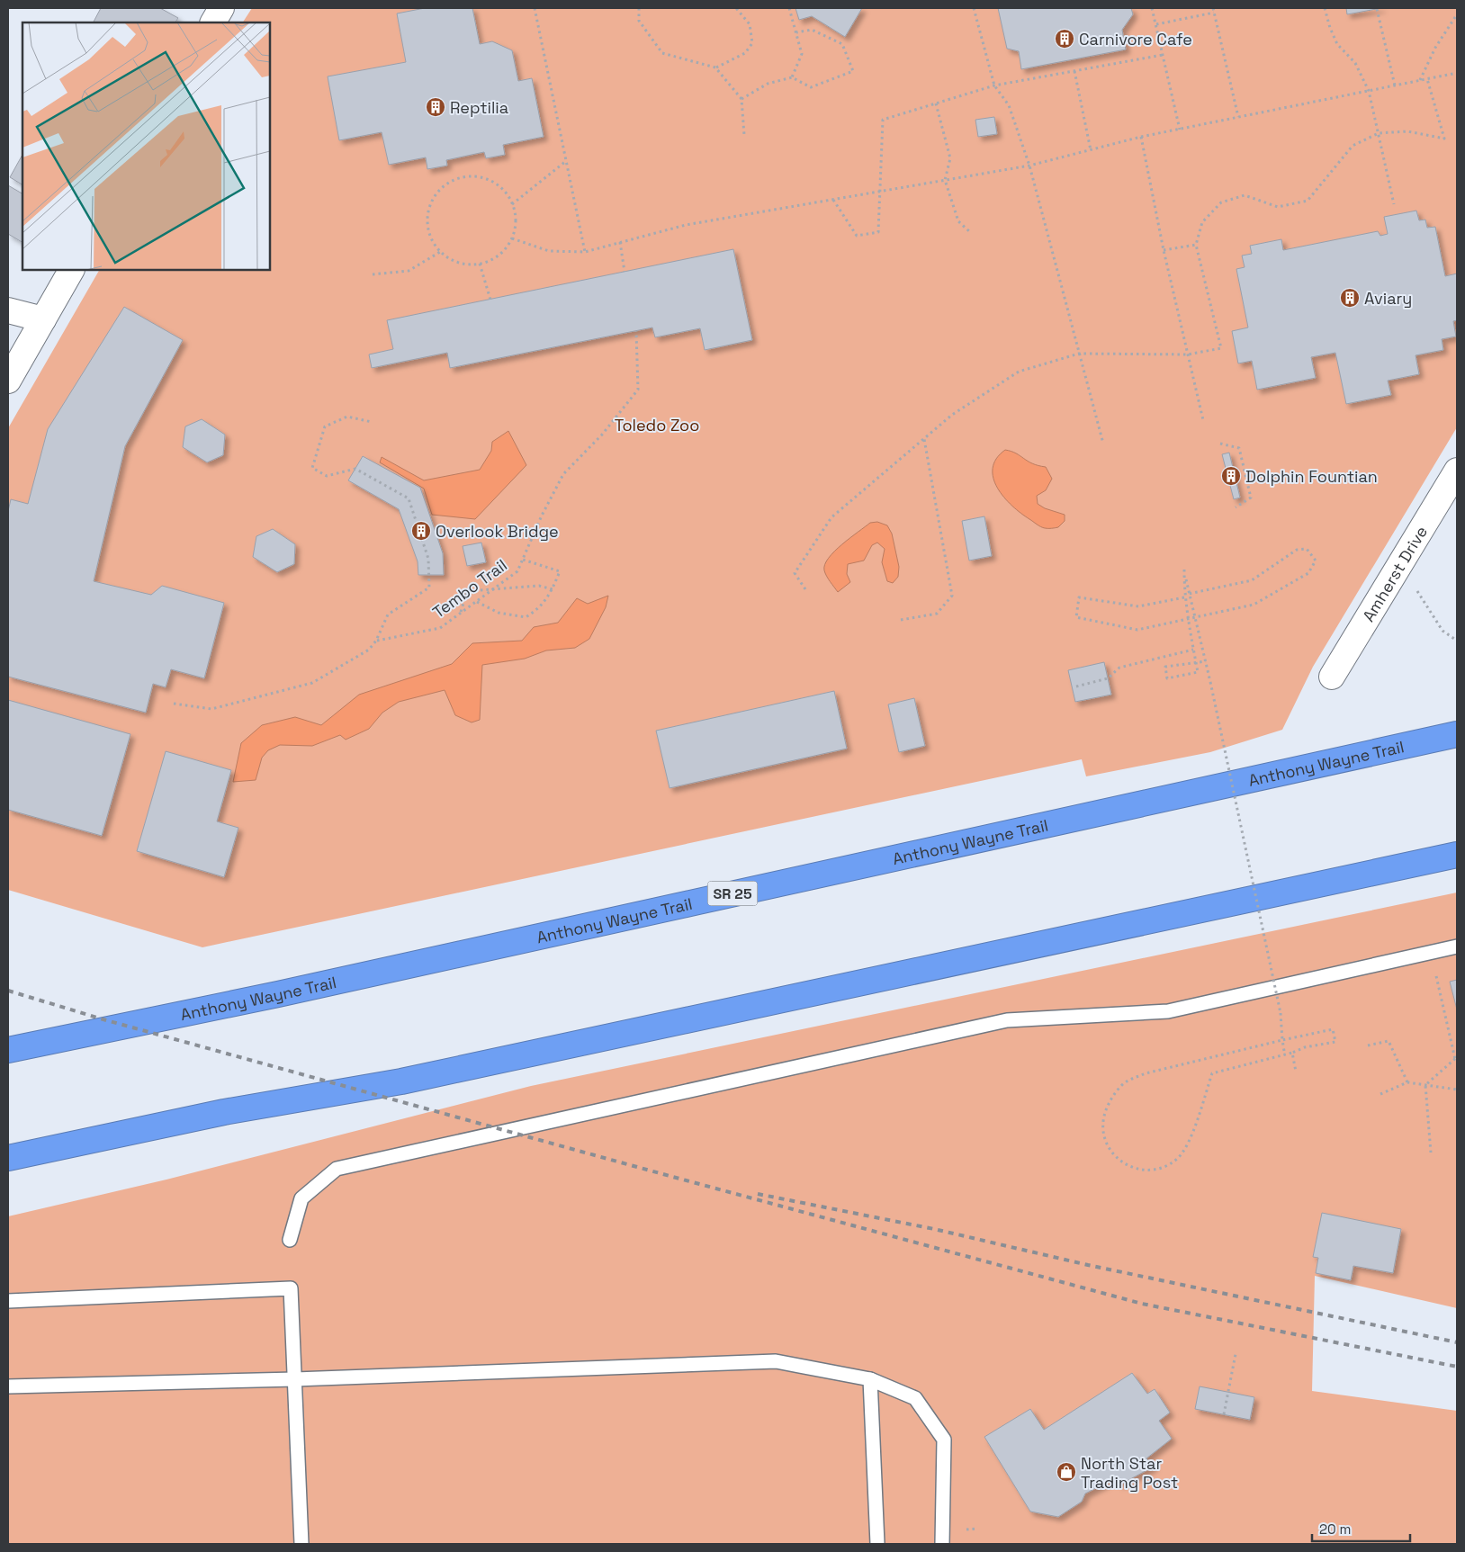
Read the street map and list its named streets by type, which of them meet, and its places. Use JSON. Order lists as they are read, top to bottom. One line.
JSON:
{"streets":{"highway":["Anthony Wayne Trail","SR 25"],"street":["Amherst Drive"],"path":["Tembo Trail"]},"parks":["Toledo Zoo"],"places":{"building":["Carnivore Cafe","Reptilia","Aviary","Dolphin Fountian","Overlook Bridge"],"shop":["North Star Trading Post"]},"scale_bar":"20 m"}
